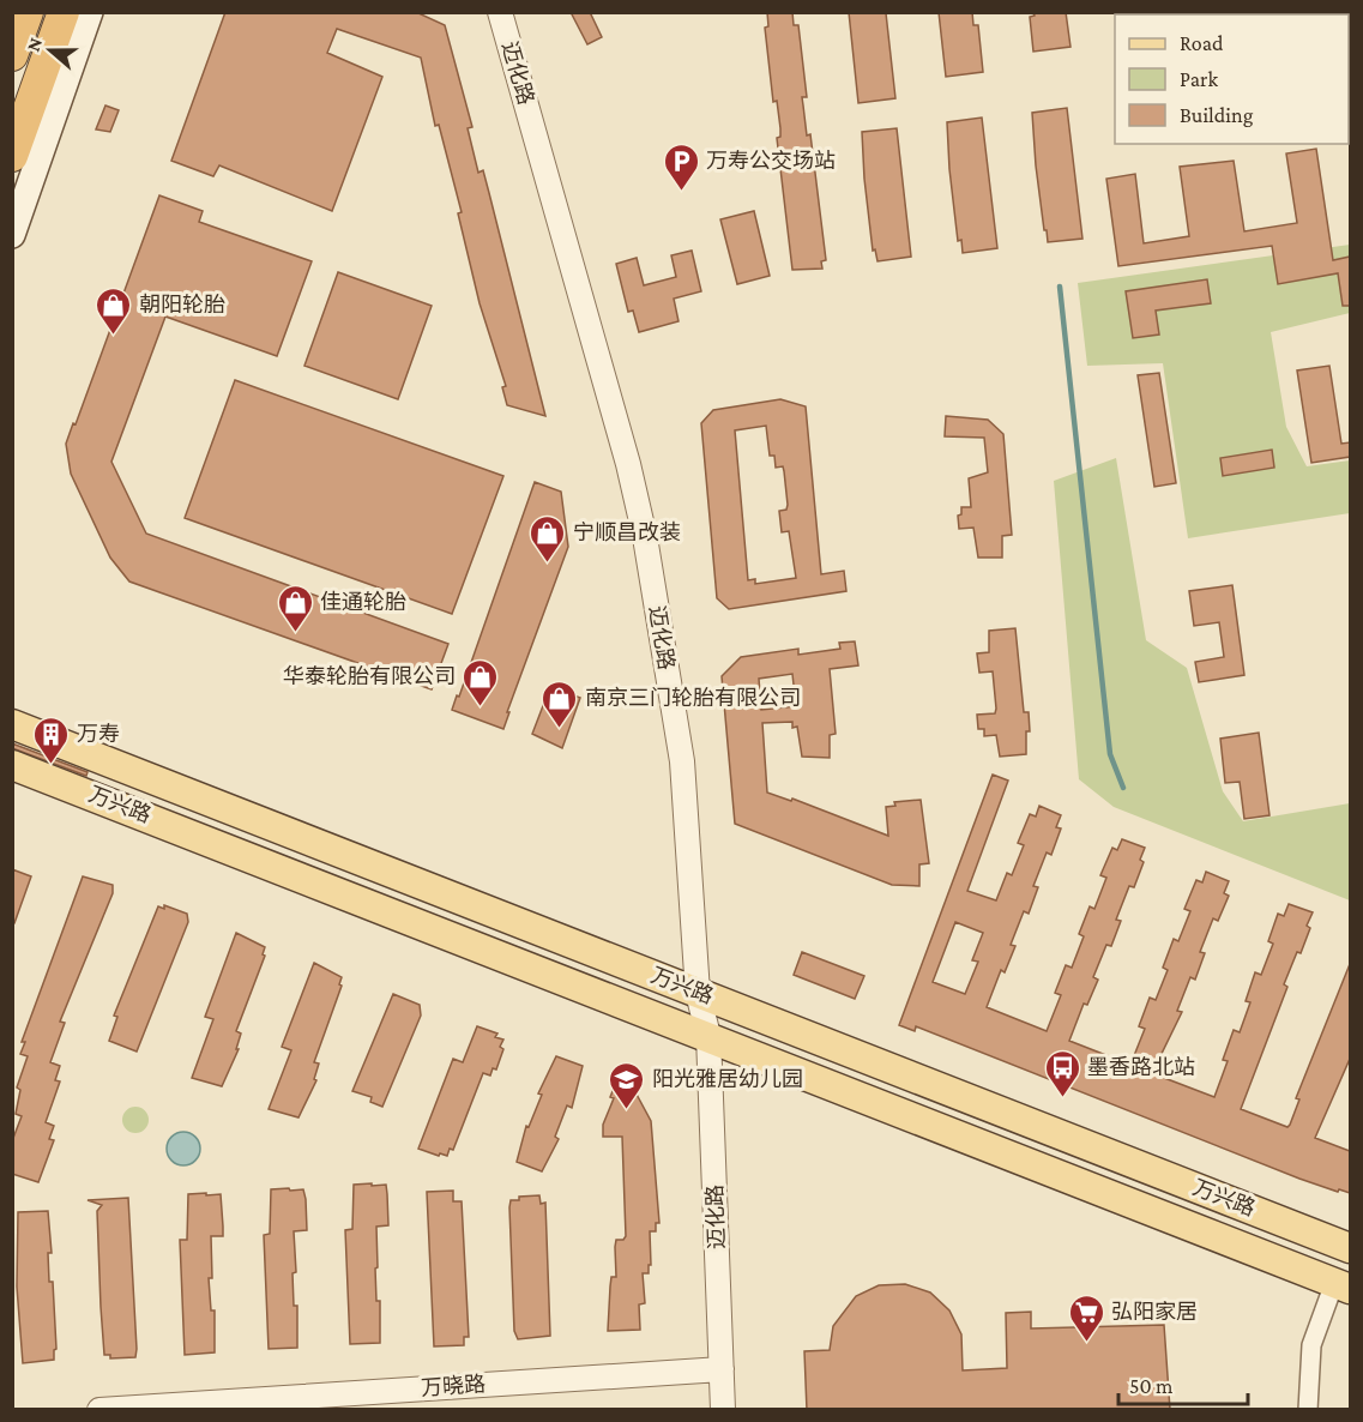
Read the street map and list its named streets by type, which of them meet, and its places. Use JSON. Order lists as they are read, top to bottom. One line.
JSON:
{"streets":{"main road":["万兴路"],"street":["迈化路","万晓路"]},"crossings":[["迈化路","万兴路"],["迈化路","万晓路"]],"places":{"parking":["万寿公交场站"],"shop":["朝阳轮胎","宁顺昌改装","佳通轮胎","华泰轮胎有限公司","南京三门轮胎有限公司"],"building":["万寿"],"bus stop":["墨香路北站"],"school or university":["阳光雅居幼儿园"],"supermarket":["弘阳家居"]},"legend":["Road","Park","Building"],"scale_bar":"50 m","north":"left"}
